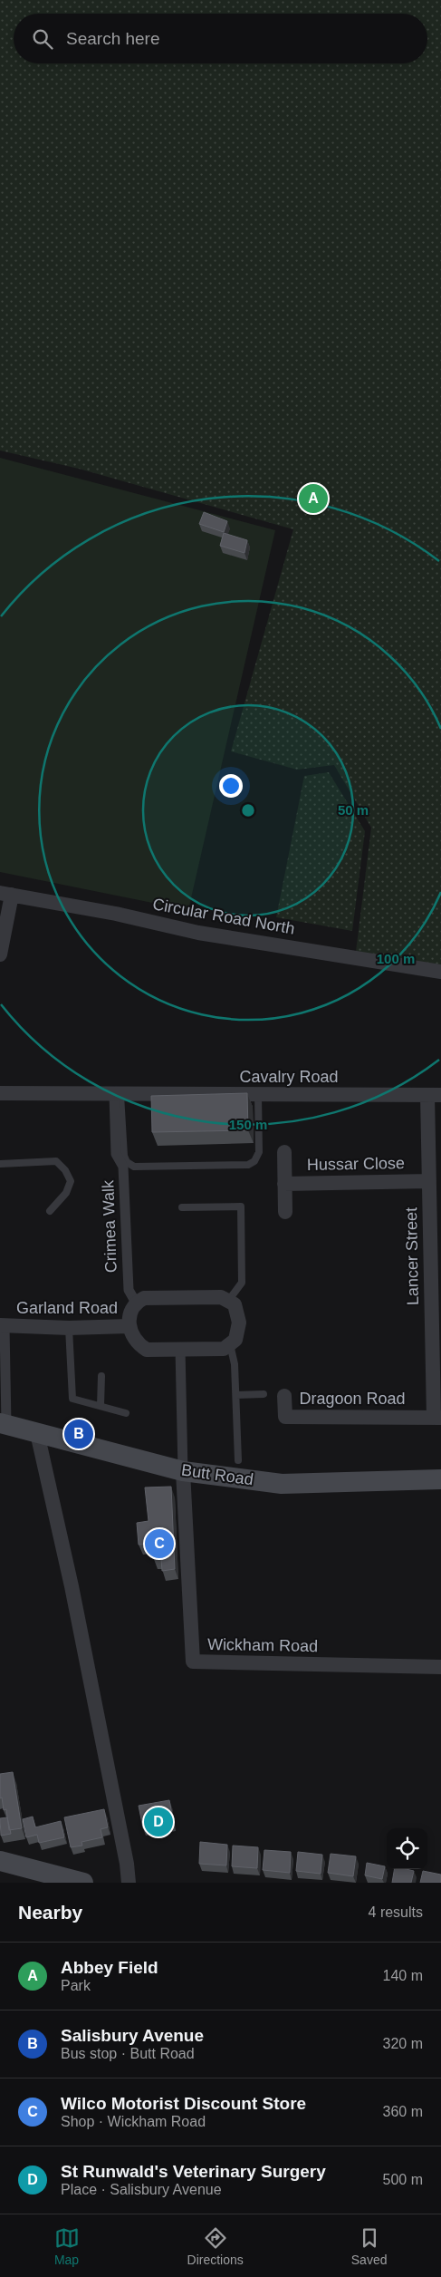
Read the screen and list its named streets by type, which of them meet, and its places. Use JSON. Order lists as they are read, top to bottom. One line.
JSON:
{"streets":{"main road":["Butt Road"],"street":["Circular Road North","Cavalry Road","Hussar Close","Crimea Walk","Lancer Street","Garland Road","Dragoon Road","Wickham Road"]},"crossings":[["Cavalry Road","Crimea Walk"],["Cavalry Road","Lancer Street"],["Hussar Close","Lancer Street"],["Crimea Walk","Garland Road"],["Lancer Street","Dragoon Road"],["Garland Road","Butt Road"],["Butt Road","Wickham Road"]],"page":{"search":"Search here","pins":["A","B","C","D"],"heading":["Nearby","4 results"],"list":[{"mark":"A","name":"Abbey Field","note":"Park","value":"140 m"},{"mark":"B","name":"Salisbury Avenue","note":"Bus stop · Butt Road","value":"320 m"},{"mark":"C","name":"Wilco Motorist Discount Store","note":"Shop · Wickham Road","value":"360 m"},{"mark":"D","name":"St Runwald's Veterinary Surgery","note":"Place · Salisbury Avenue","value":"500 m"}],"nav":["Map","Directions","Saved"]},"rings":["50 m","100 m","150 m"]}
